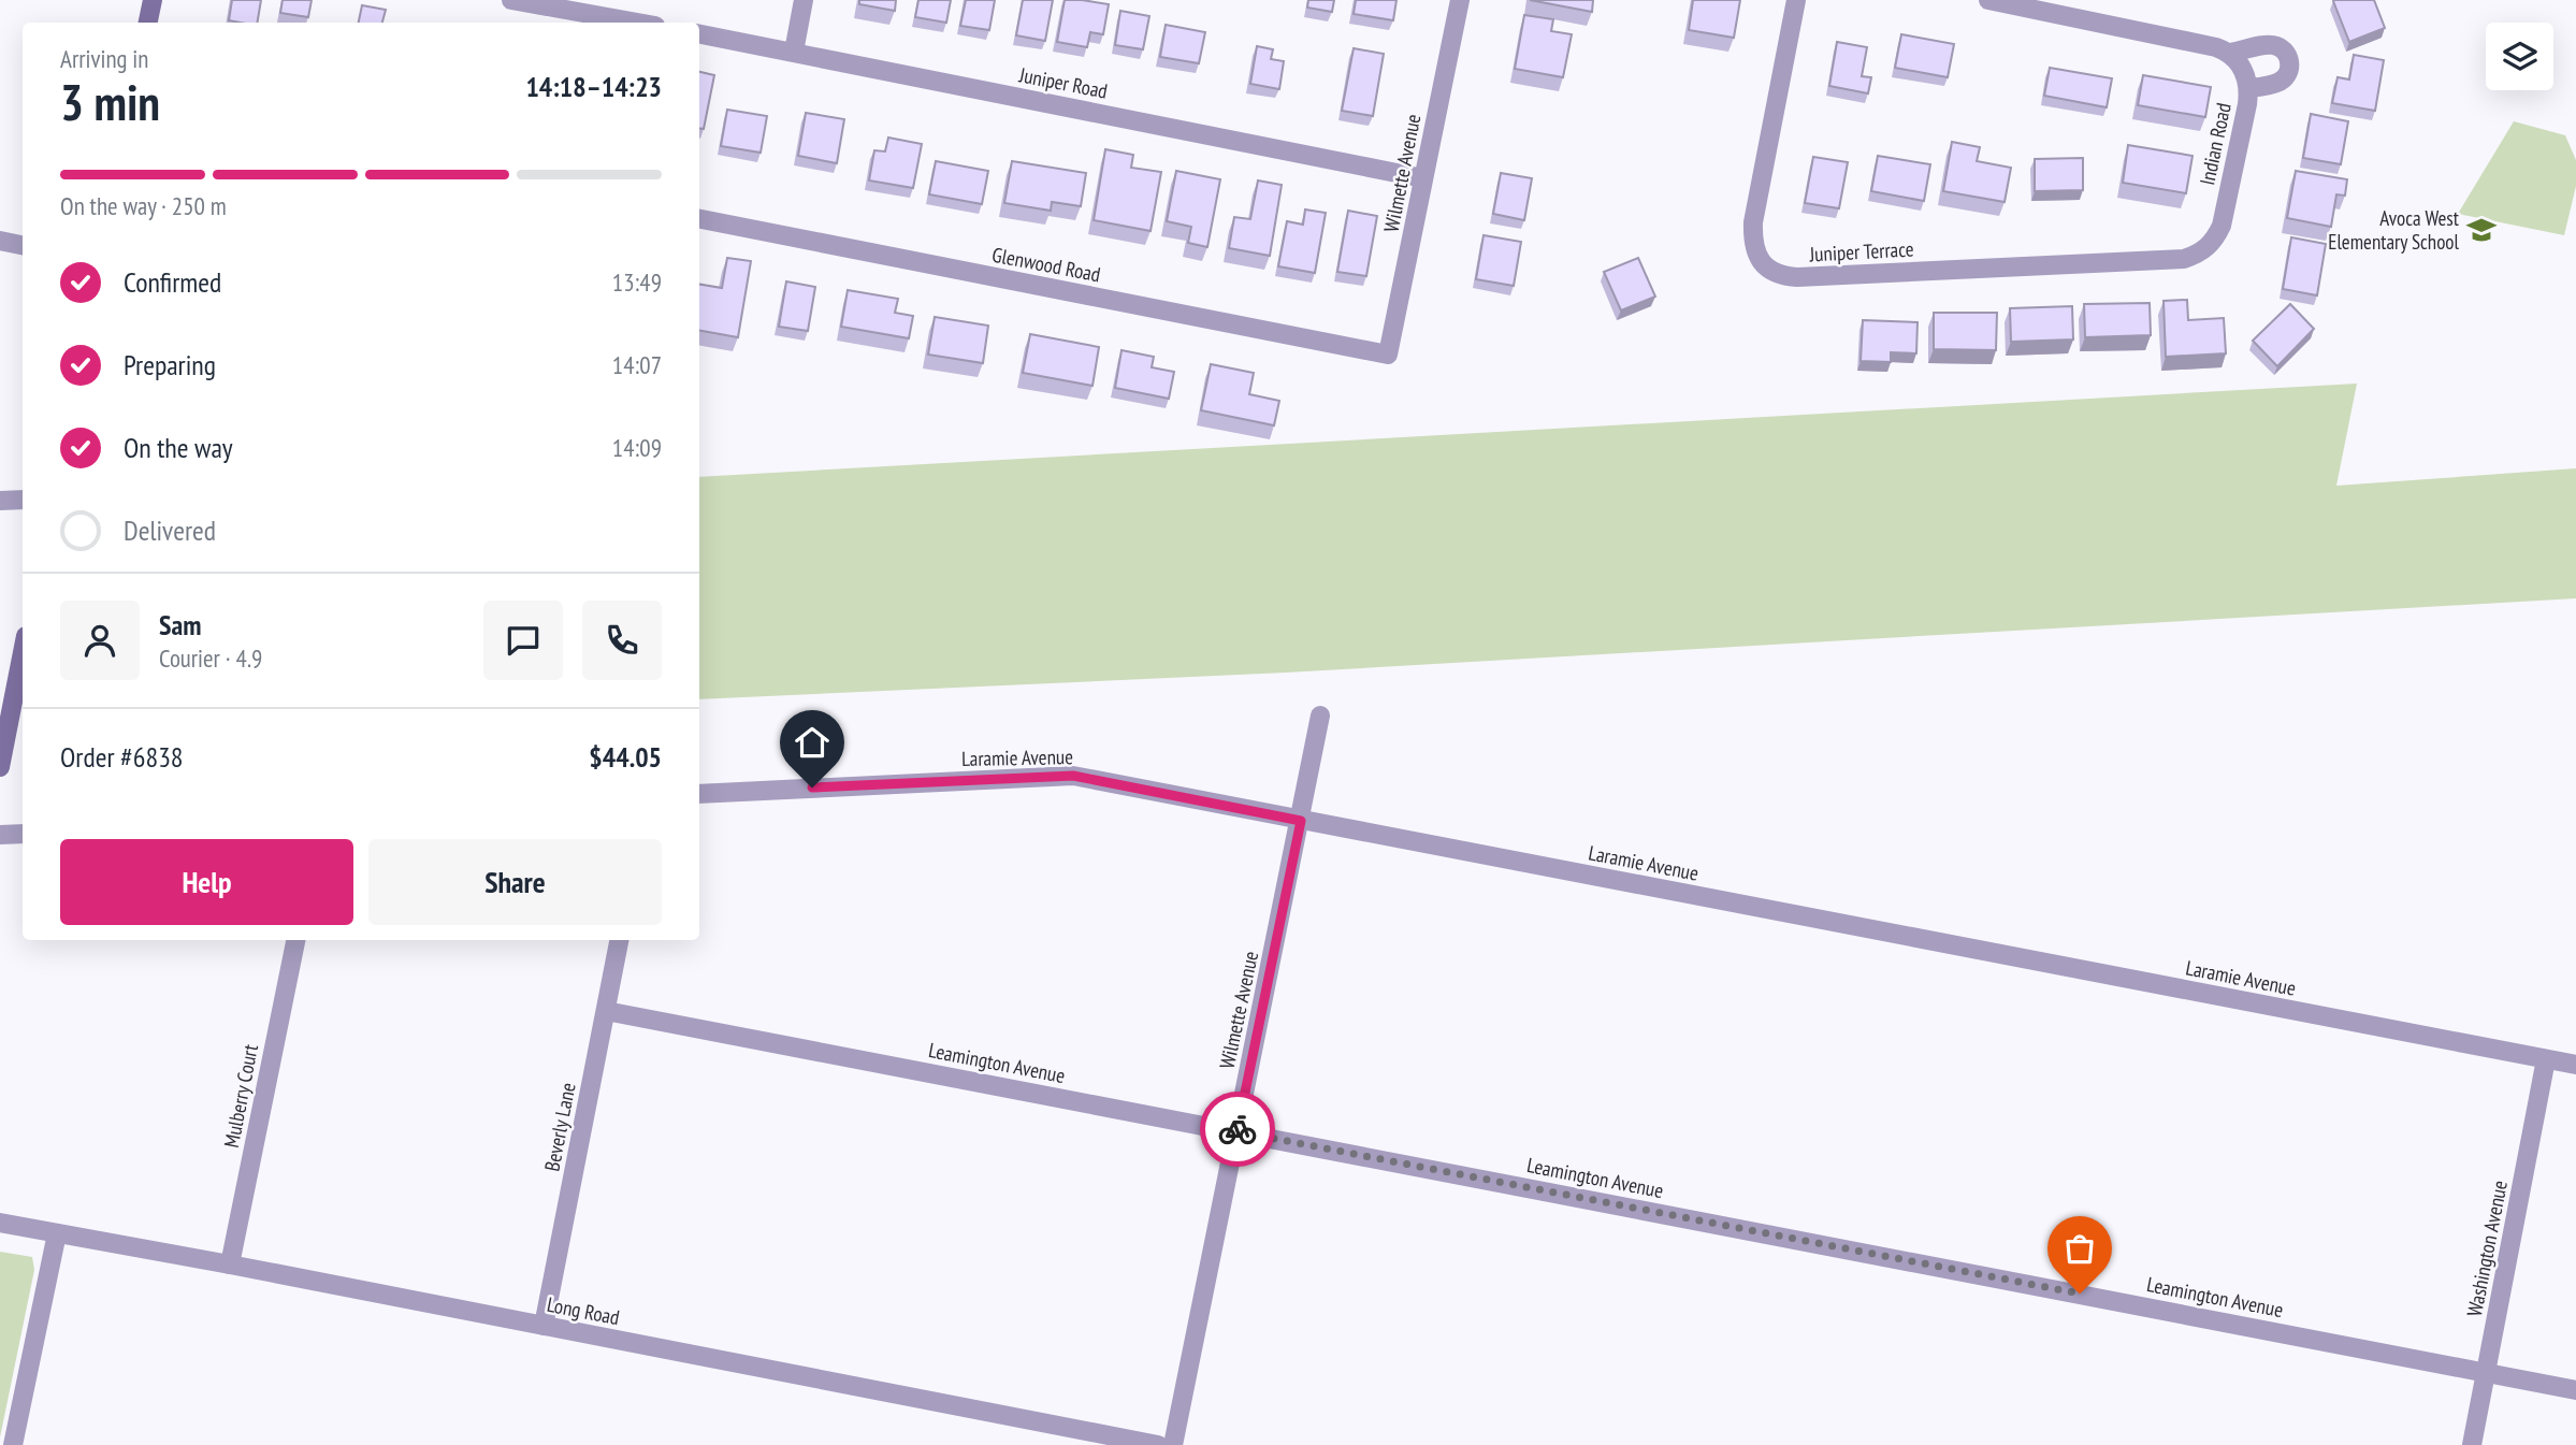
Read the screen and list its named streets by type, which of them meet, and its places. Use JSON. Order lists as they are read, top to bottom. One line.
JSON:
{"streets":{"street":["Juniper Road","Indian Road","Wilmette Avenue","Juniper Terrace","Glenwood Road","Laramie Avenue","Leamington Avenue","Mulberry Court","Beverly Lane","Washington Avenue","Long Road"]},"crossings":[["Juniper Road","Wilmette Avenue"],["Indian Road","Juniper Terrace"],["Wilmette Avenue","Glenwood Road"],["Wilmette Avenue","Laramie Avenue"],["Wilmette Avenue","Leamington Avenue"],["Laramie Avenue","Washington Avenue"],["Leamington Avenue","Beverly Lane"],["Leamington Avenue","Washington Avenue"],["Mulberry Court","Long Road"],["Beverly Lane","Long Road"]],"places":{"school or university":["Avoca West Elementary School"]},"page":{"heading":["3 min","Arriving in","14:18–14:23"],"panel":["Sam","Courier · 4.9","Order #6838","$44.05"],"bar":"On the way · 250 m","list":[["Confirmed","13:49"],["Preparing","14:07"],["On the way","14:09"],"Delivered"],"buttons":["Help","Share"]}}
